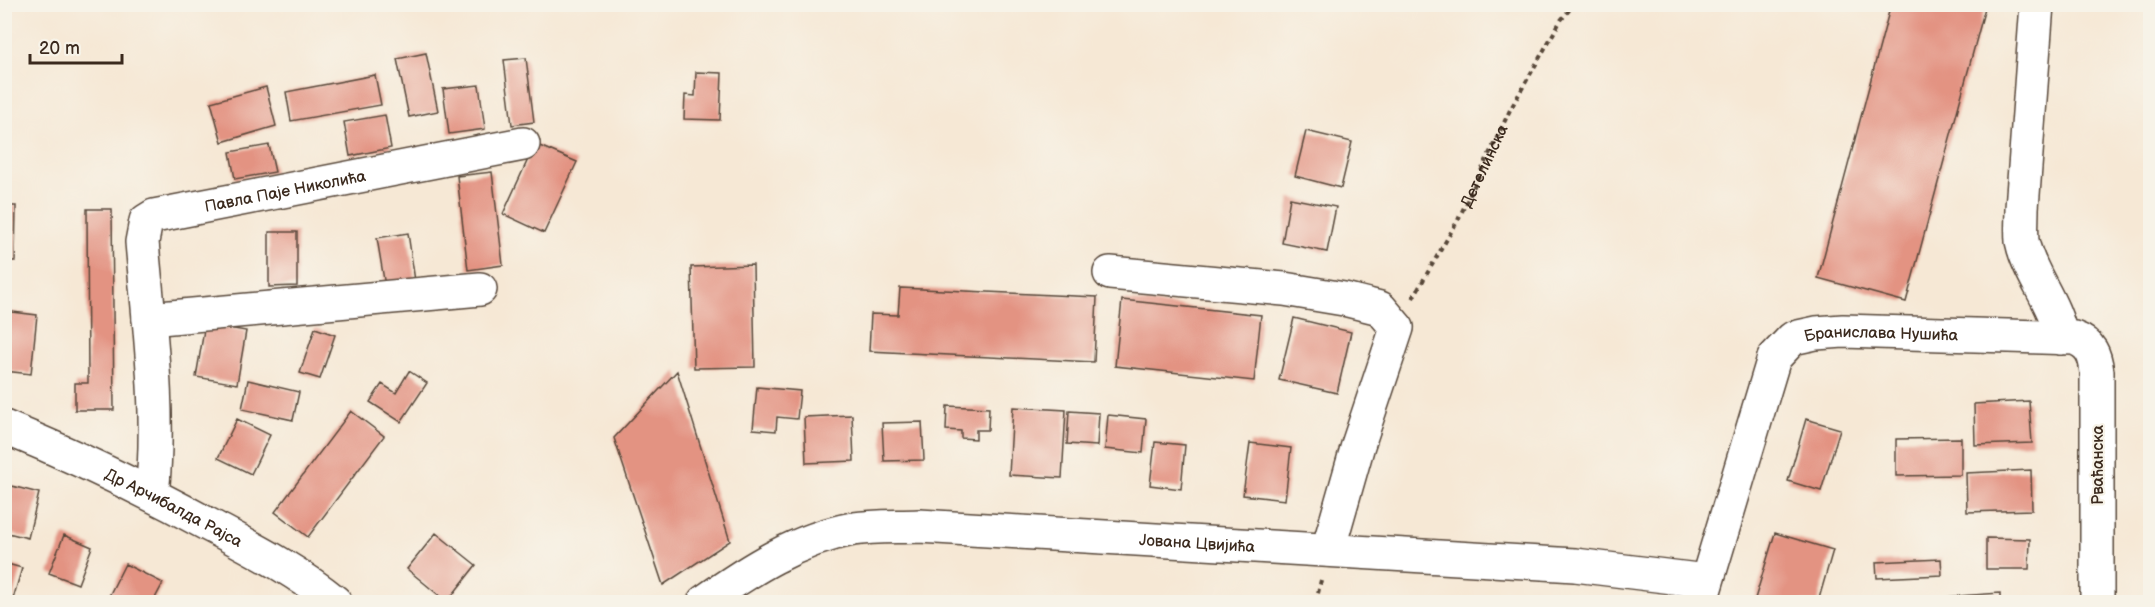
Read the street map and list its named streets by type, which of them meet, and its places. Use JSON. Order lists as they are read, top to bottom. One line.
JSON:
{"streets":{"street":["Павла Паје Николића","Бранислава Нушића","Рваћанска","Др Арчибалда Рајса","Јована Цвијића"],"path":["Детелинска"]},"crossings":[["Павла Паје Николића","Др Арчибалда Рајса"],["Бранислава Нушића","Рваћанска"],["Бранислава Нушића","Јована Цвијића"]],"scale_bar":"20 m"}
